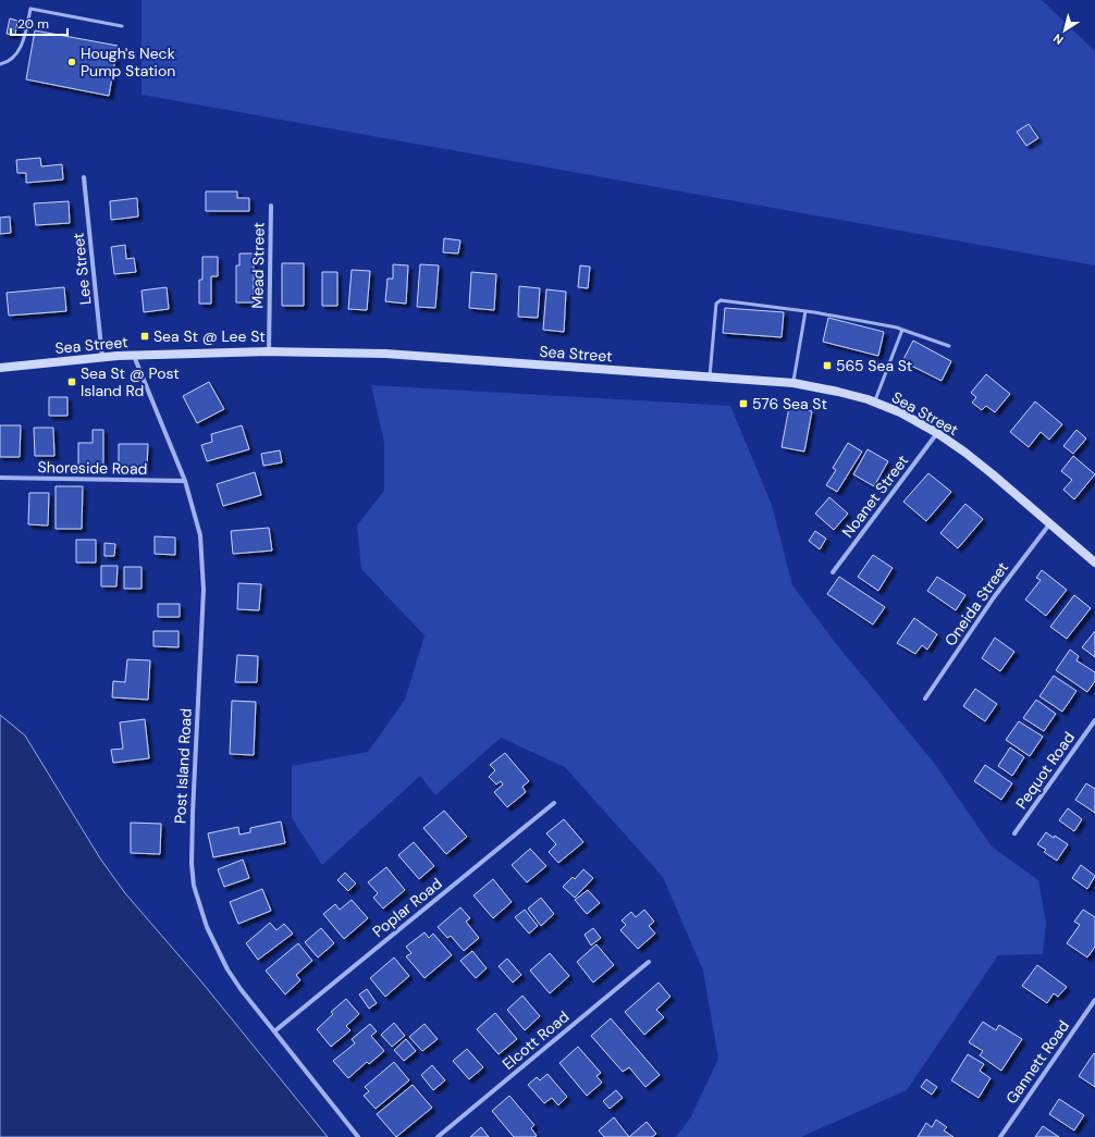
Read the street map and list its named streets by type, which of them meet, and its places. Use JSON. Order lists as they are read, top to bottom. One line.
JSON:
{"streets":{"main road":["Sea Street"],"street":["Mead Street","Lee Street","Shoreside Road","Noanet Street","Oneida Street","Post Island Road","Pequot Road","Poplar Road","Elcott Road","Gannett Road"]},"crossings":[["Mead Street","Sea Street"],["Lee Street","Sea Street"],["Sea Street","Noanet Street"],["Sea Street","Oneida Street"],["Sea Street","Post Island Road"],["Shoreside Road","Post Island Road"],["Post Island Road","Poplar Road"]],"places":{"other":["Hough's Neck Pump Station"],"transit":["Sea St @ Lee St","565 Sea St","Sea St @ Post Island Rd","576 Sea St"]},"scale_bar":"20 m","north":"bottom left"}
